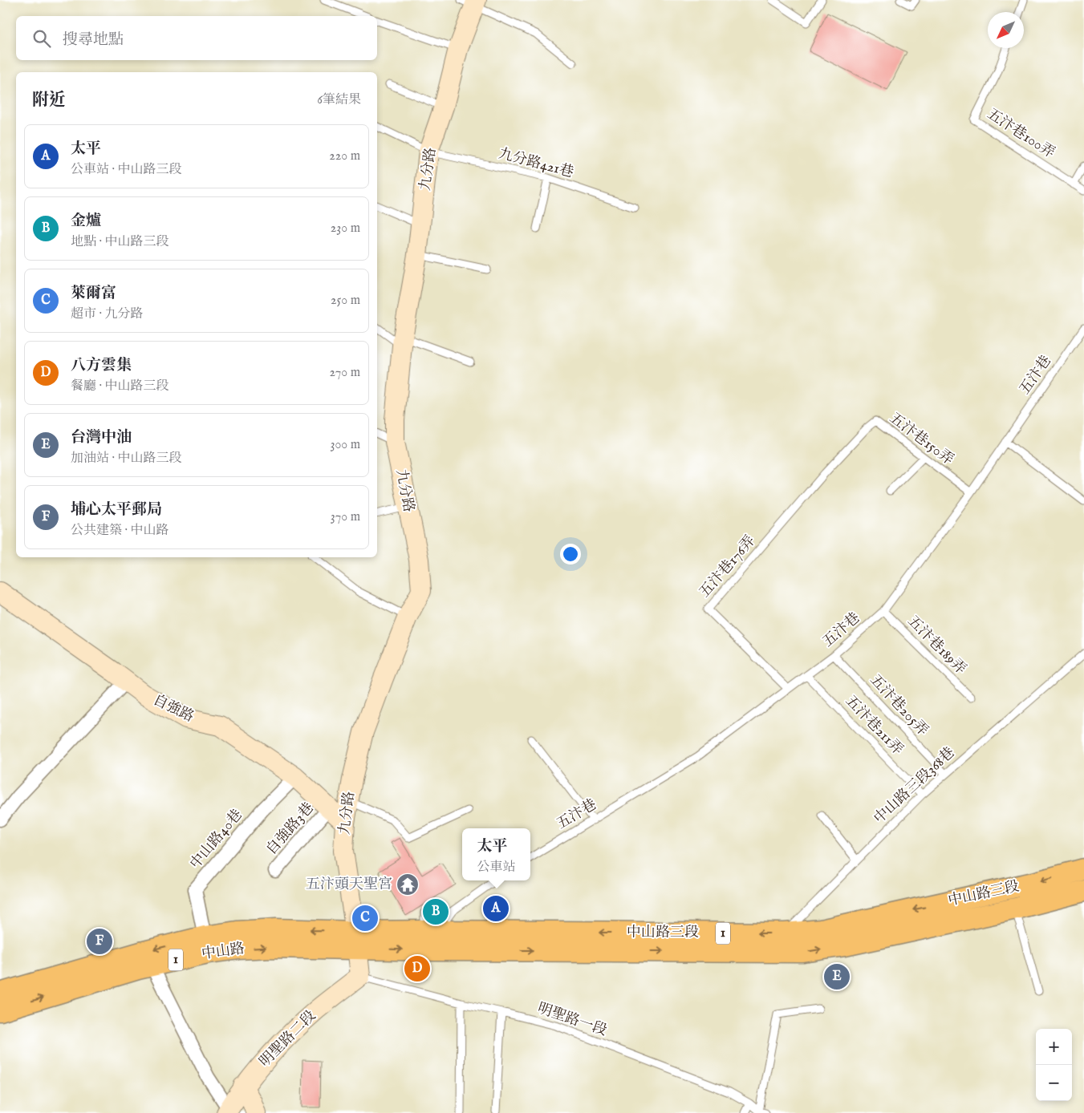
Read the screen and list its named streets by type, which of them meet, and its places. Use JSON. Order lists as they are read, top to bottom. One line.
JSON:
{"streets":{"main road":["中山路三段","1","中山路"],"street":["九分路","自強路","自強路3巷","中山路40巷","明聖路二段"],"lane":["五汴巷100弄","九分路421巷","五汴巷","五汴巷150弄","五汴巷176弄","五汴巷189弄","五汴巷205弄","五汴巷211弄","中山路三段368巷","明聖路一段"]},"crossings":[["九分路421巷","九分路"],["九分路","自強路"],["九分路","中山路三段"],["九分路","中山路"],["九分路","明聖路一段"],["九分路","明聖路二段"],["五汴巷","五汴巷150弄"],["五汴巷","五汴巷176弄"],["五汴巷","五汴巷189弄"],["五汴巷","五汴巷205弄"],["五汴巷","五汴巷211弄"],["五汴巷150弄","五汴巷176弄"],["五汴巷205弄","中山路三段368巷"],["自強路","自強路3巷"],["自強路","中山路40巷"],["五汴巷211弄","中山路三段368巷"],["中山路三段368巷","中山路三段"],["中山路40巷","中山路"],["中山路三段","中山路"],["明聖路一段","明聖路二段"]],"places":{"temple":["五汴頭天聖宮"]},"north":"bottom left","page":{"search":"搜尋地點","heading":["附近","6筆結果"],"list":[{"mark":"A","name":"太平","note":"公車站 · 中山路三段","value":"220 m"},{"mark":"B","name":"金爐","note":"地點 · 中山路三段","value":"230 m"},{"mark":"C","name":"萊爾富","note":"超市 · 九分路","value":"250 m"},{"mark":"D","name":"八方雲集","note":"餐廳 · 中山路三段","value":"270 m"},{"mark":"E","name":"台灣中油","note":"加油站 · 中山路三段","value":"300 m"},{"mark":"F","name":"埔心太平郵局","note":"公共建築 · 中山路","value":"370 m"}],"popup":["太平","公車站"],"pins":["A","B","C","F","D","E"],"map_buttons":["+","−"]}}
